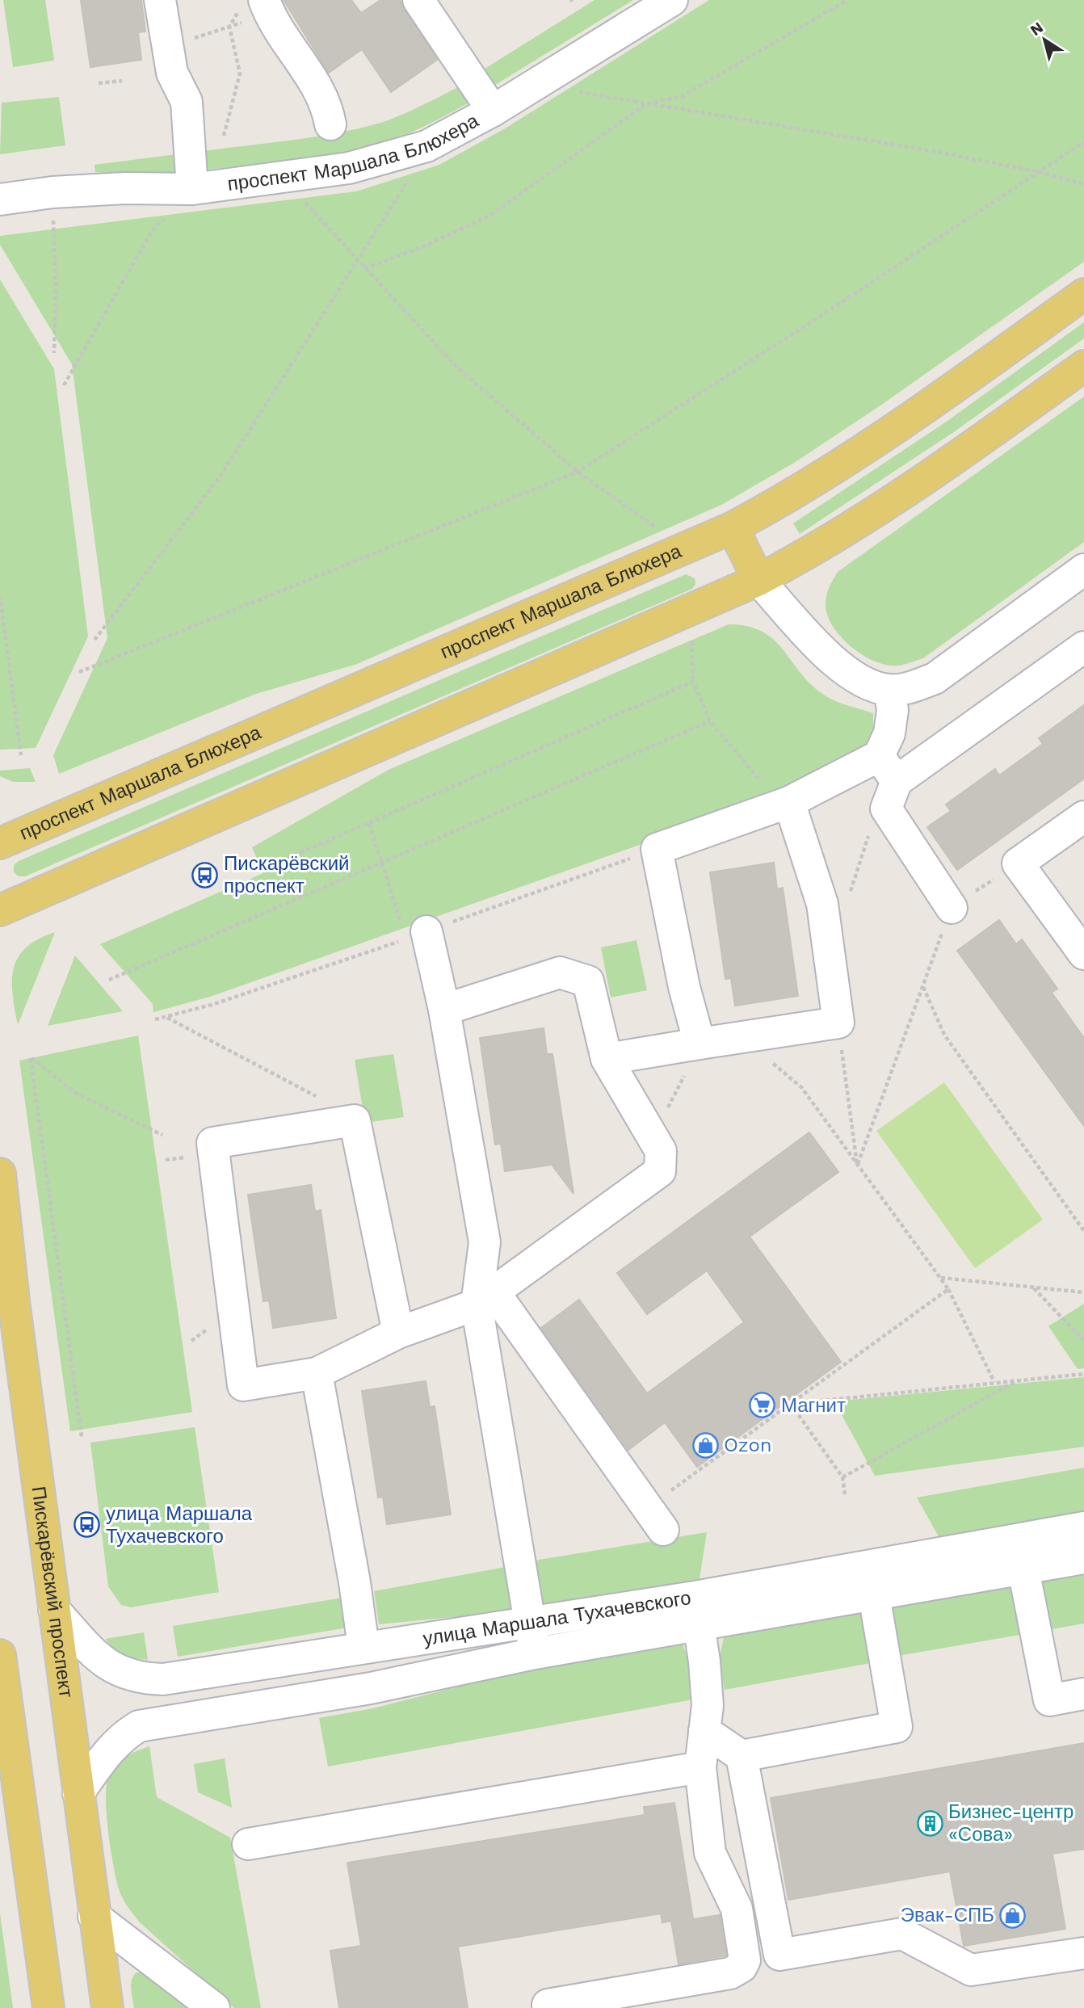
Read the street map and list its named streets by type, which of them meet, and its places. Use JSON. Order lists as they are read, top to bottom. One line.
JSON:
{"streets":{"main road":["проспект Маршала Блюхера","Пискарёвский проспект"],"street":["улица Маршала Тухачевского"]},"crossings":[["Пискарёвский проспект","улица Маршала Тухачевского"]],"places":{"bus stop":["Пискарёвский проспект","улица Маршала Тухачевского"],"supermarket":["Магнит"],"shop":["Ozon","Эвак-СПБ"],"building":["Бизнес-центр «Сова»"]},"north":"top left"}
